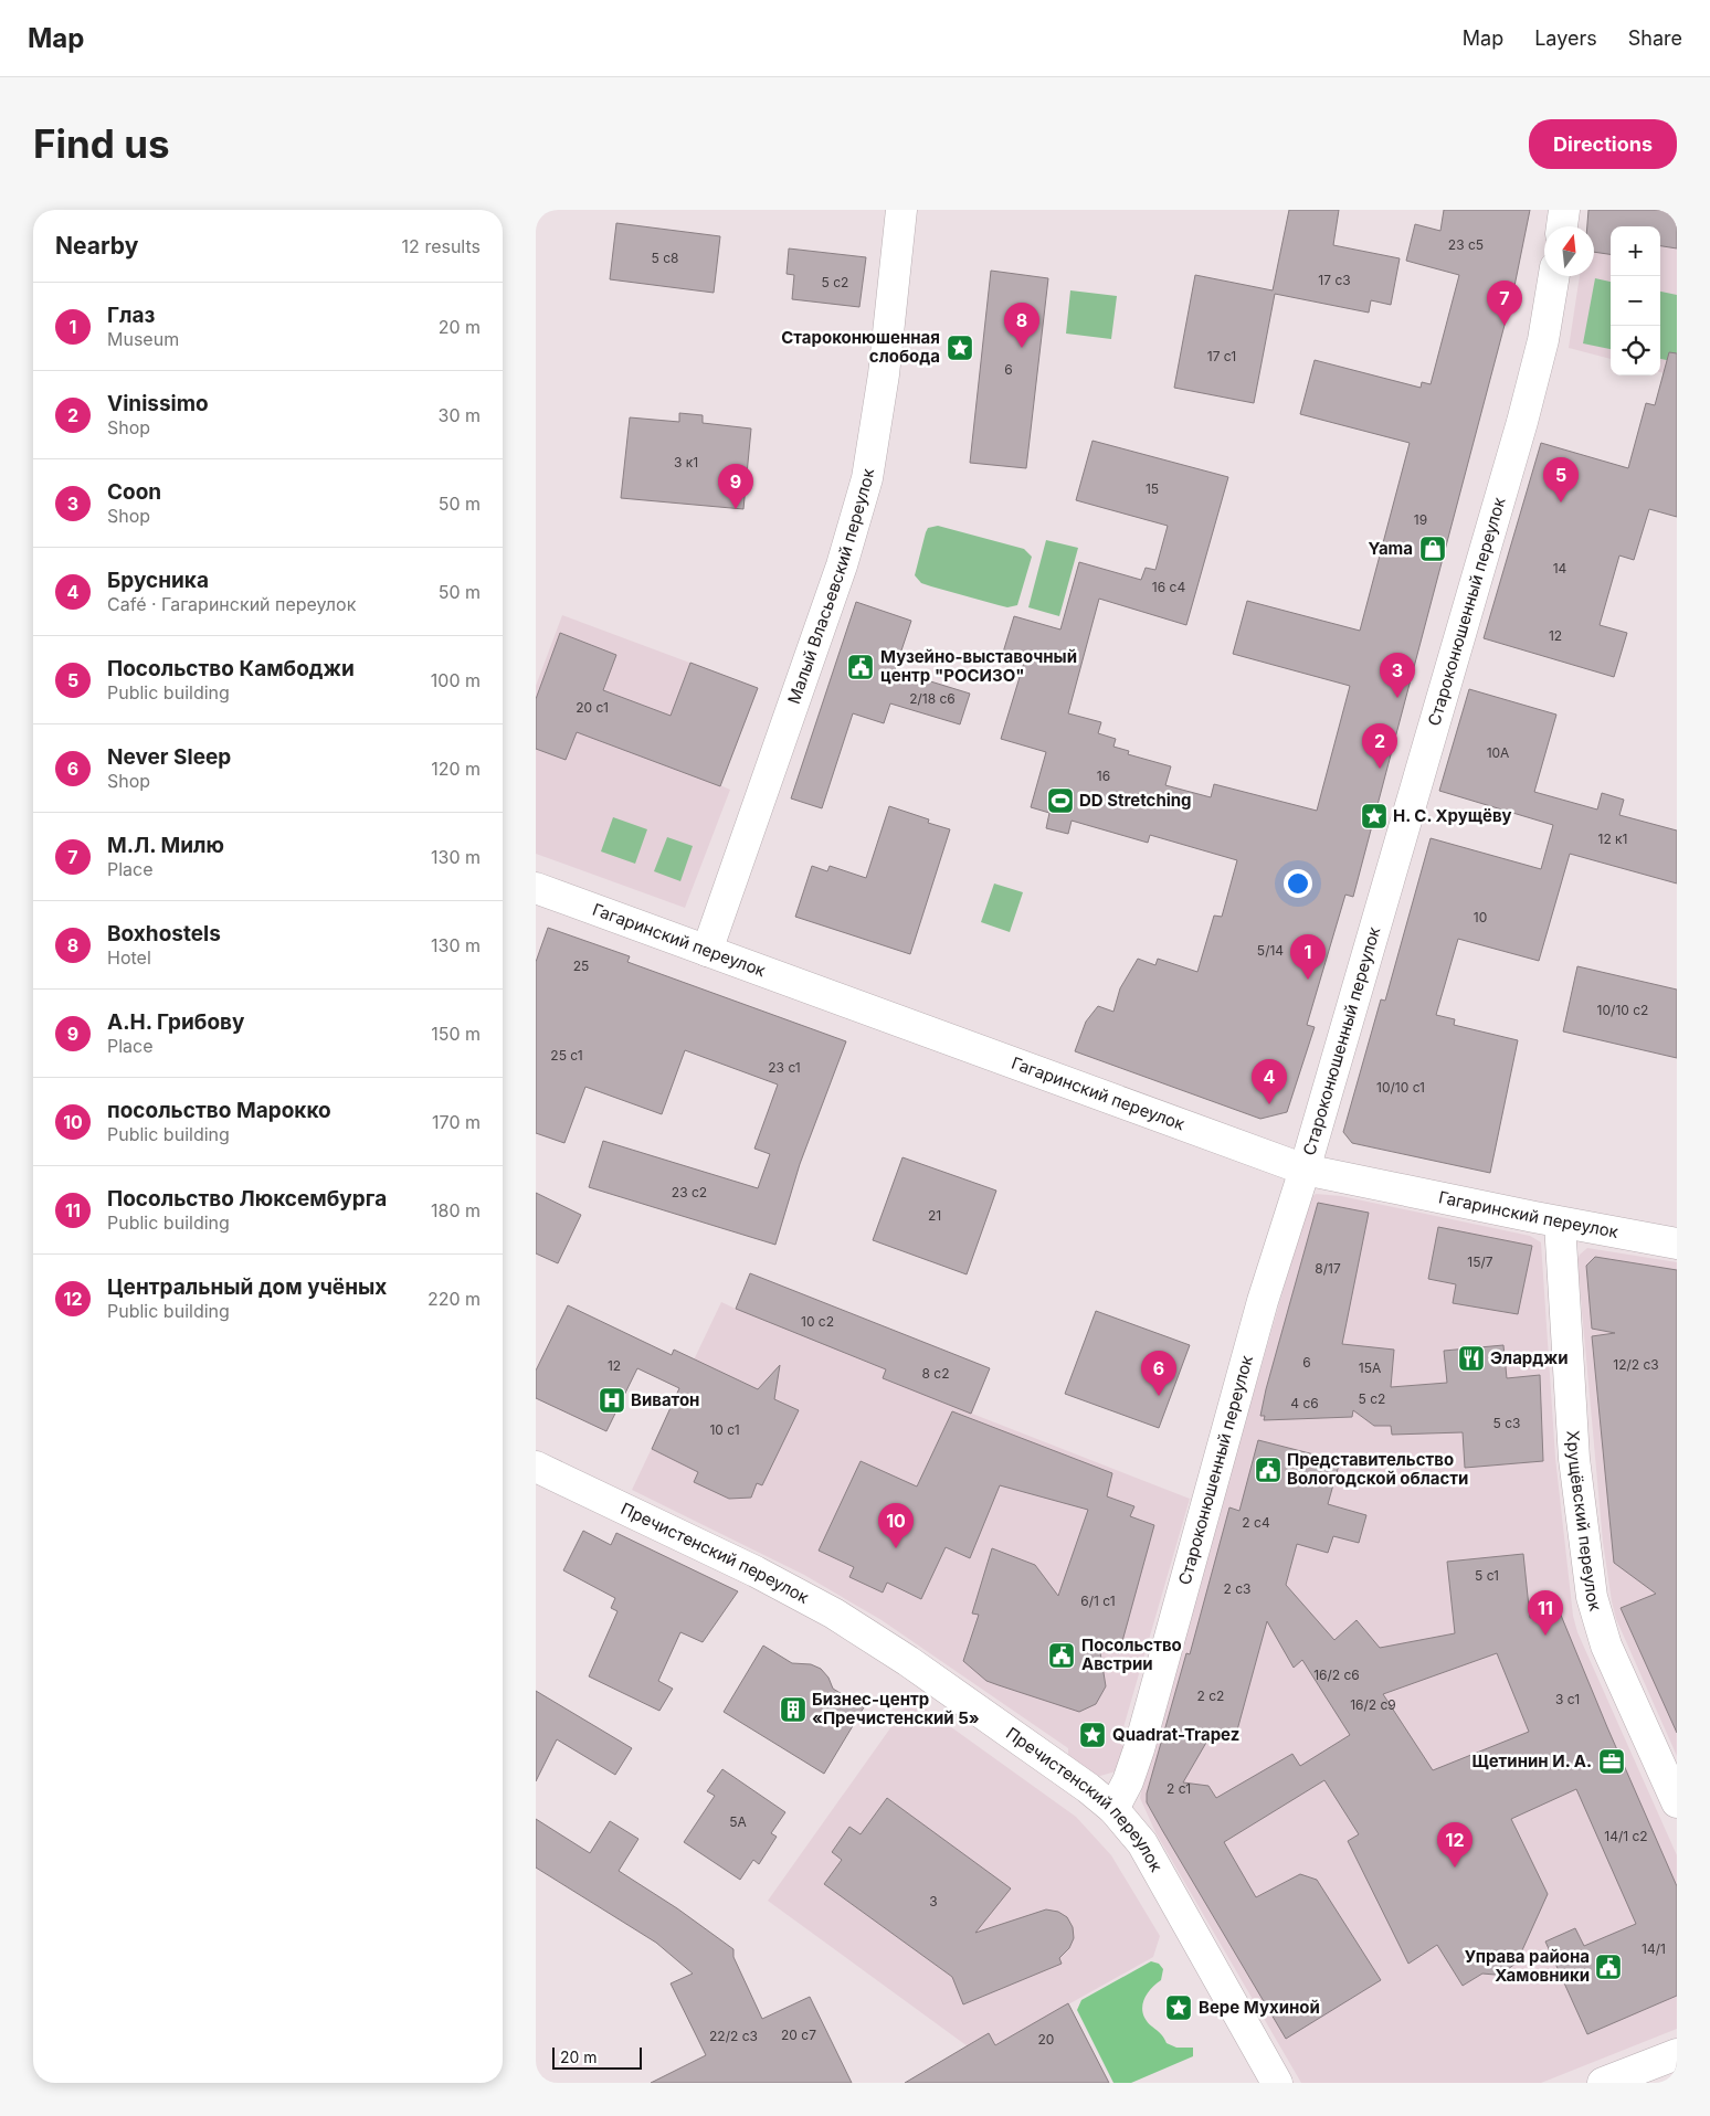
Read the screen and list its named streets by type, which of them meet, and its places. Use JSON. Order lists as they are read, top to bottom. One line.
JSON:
{"streets":{"street":["Малый Власьевский переулок","Староконюшенный переулок","Гагаринский переулок","Хрущёвский переулок","Пречистенский переулок"]},"crossings":[["Малый Власьевский переулок","Гагаринский переулок"],["Староконюшенный переулок","Гагаринский переулок"],["Староконюшенный переулок","Пречистенский переулок"],["Гагаринский переулок","Хрущёвский переулок"]],"places":{"place":["Староконюшенная слобода","Н. С. Хрущёву","Quadrat-Trapez","Вере Мухиной"],"shop":["Yama"],"public building":["Музейно-выставочный центр \"РОСИЗО\"","Представительство Вологодской области","Посольство Австрии","Управа района Хамовники"],"sports":["DD Stretching"],"restaurant":["Эларджи"],"hospital":["Виватон"],"building":["Бизнес-центр «Пречистенский 5»"],"office":["Щетинин И. А."]},"house_numbers":["23 с5","5 с8","17 с3","5 с2","17 с1","6","3 к1","15","19","14","16 с4","12","2/18 с6","20 с1","10А","16","12 к1","10","5/14","25","10/10 с2","25 с1","23 с1","10/10 с1","23 с2","21","15/7","8/17","10 с2","6","12/2 с3","12","15А","8 с2","5 с2","4 с6","5 с3","10 с1","2 с4","5 с1","2 с3","6/1 с1","16/2 с6","2 с2","3 с1","16/2 с9","2 с1","5А","14/1 с2","3","14/1","20 с7","22/2 с3","20"],"scale_bar":"20 m","north":"top","page":{"header":"Map","nav":["Map","Layers","Share"],"buttons":"Directions","title":"Find us","heading":["Nearby","12 results"],"map_buttons":["+","−"],"pins":["7","8","5","9","3","2","1","4","6","10","11","12"],"list":[{"mark":"1","name":"Глаз","note":"Museum","value":"20 m"},{"mark":"2","name":"Vinissimo","note":"Shop","value":"30 m"},{"mark":"3","name":"Coon","note":"Shop","value":"50 m"},{"mark":"4","name":"Брусника","note":"Café · Гагаринский переулок","value":"50 m"},{"mark":"5","name":"Посольство Камбоджи","note":"Public building","value":"100 m"},{"mark":"6","name":"Never Sleep","note":"Shop","value":"120 m"},{"mark":"7","name":"М.Л. Милю","note":"Place","value":"130 m"},{"mark":"8","name":"Boxhostels","note":"Hotel","value":"130 m"},{"mark":"9","name":"А.Н. Грибову","note":"Place","value":"150 m"},{"mark":"10","name":"посольство Марокко","note":"Public building","value":"170 m"},{"mark":"11","name":"Посольство Люксембурга","note":"Public building","value":"180 m"},{"mark":"12","name":"Центральный дом учёных","note":"Public building","value":"220 m"}],"scale":"20 m"}}
